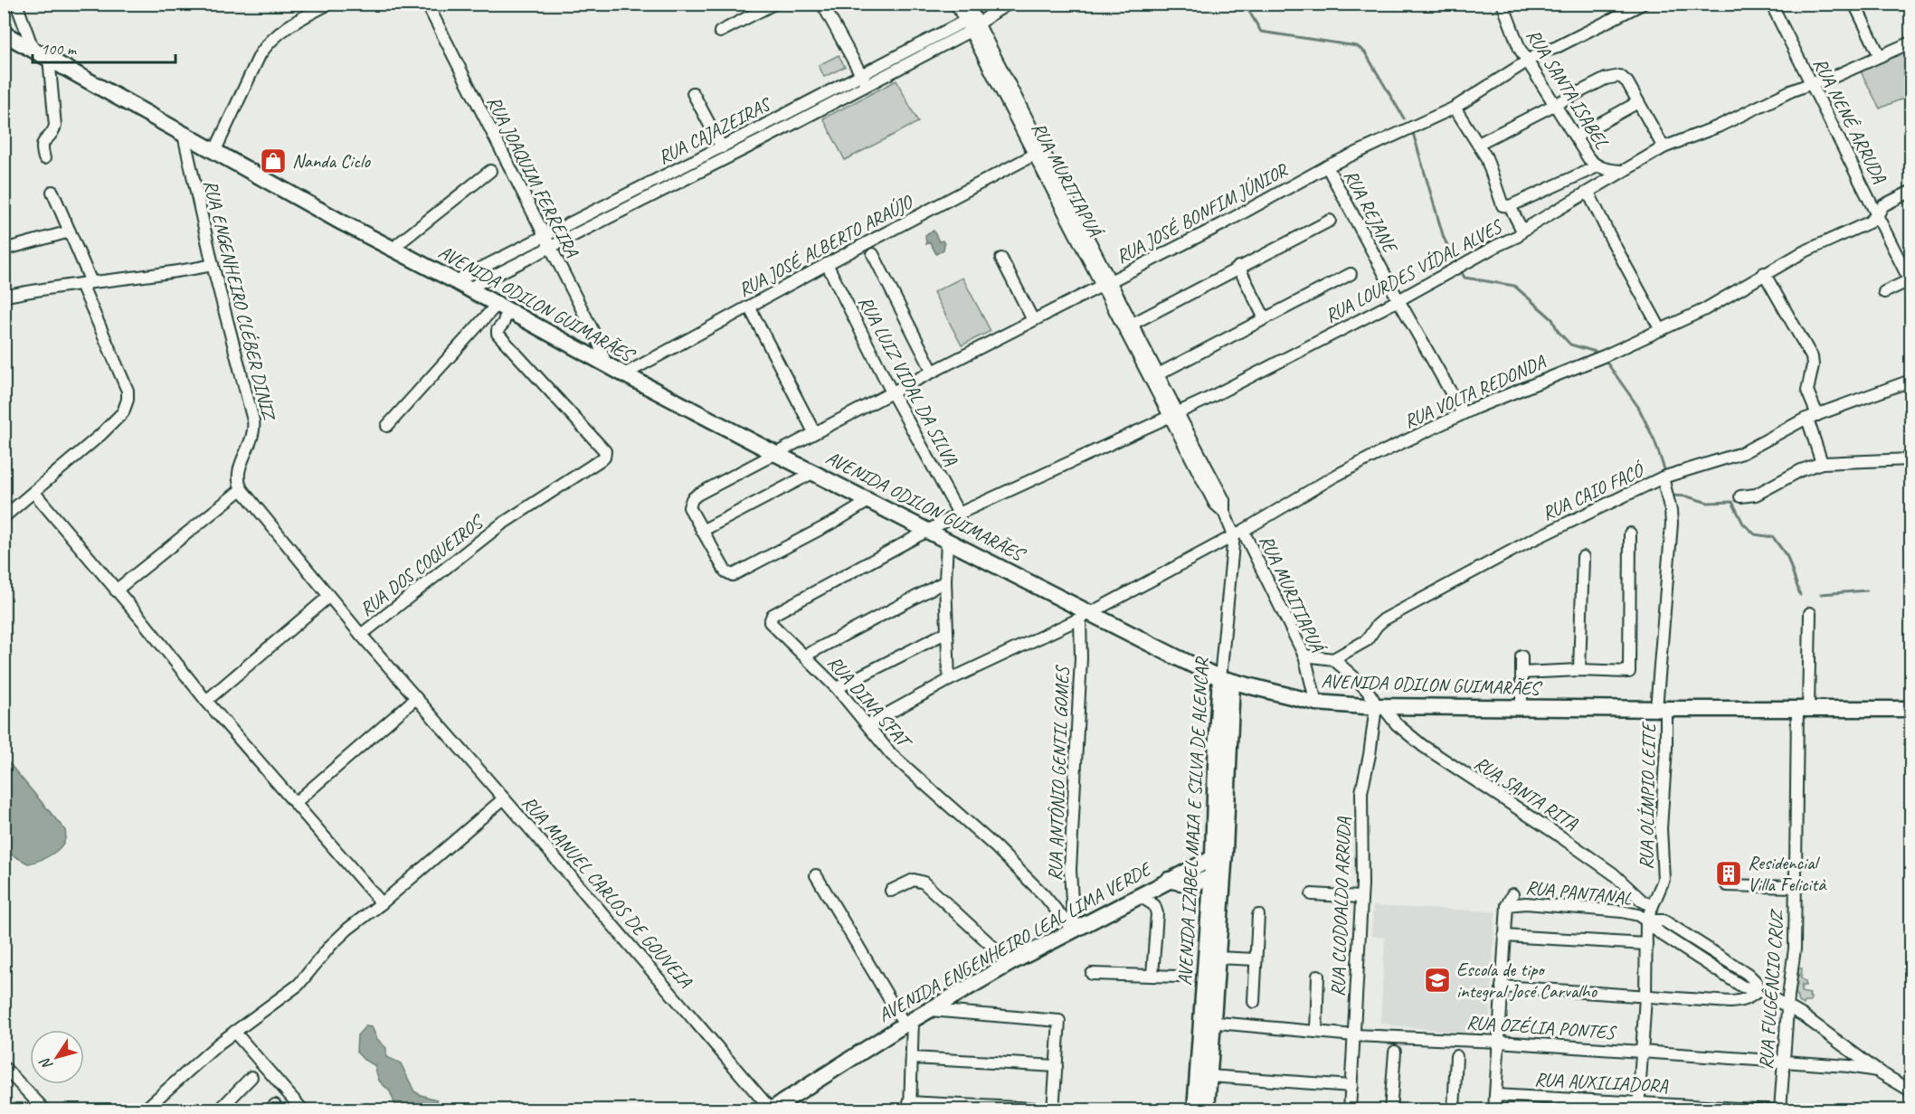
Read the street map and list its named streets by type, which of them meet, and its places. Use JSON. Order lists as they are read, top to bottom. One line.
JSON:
{"streets":{"street":["RUA SANTA ISABEL","RUA NENÊ ARRUDA","RUA CAJAZEIRAS","RUA JOAQUIM FERREIRA","RUA MURITIAPUÁ","RUA REJANE","RUA JOSÉ BONFIM JÚNIOR","RUA JOSÉ ALBERTO ARAÚJO","RUA LOURDES VÍDAL ALVES","RUA ENGENHEIRO CLÉBER DINIZ","AVENIDA ODILON GUIMARÃES","RUA LUIZ VIDAL DA SILVA","RUA VOLTA REDONDA","RUA CAIO FACÓ","RUA DOS COQUEIROS","RUA DINA SFAT","RUA ANTÔNIO GENTIL GOMES","RUA SANTA RITA","RUA OLÍMPIO LEITE","AVENIDA IZABEL MAIA E SILVA DE ALENCAR","RUA MANUEL CARLOS DE GOUVEIA","RUA PANTANAL","RUA CLODOALDO ARRUDA","AVENIDA ENGENHEIRO LEAL LIMA VERDE","RUA FULGÊNCIO CRUZ","RUA OZÉLIA PONTES","RUA AUXILIADORA"]},"crossings":[["RUA SANTA ISABEL","RUA JOSÉ BONFIM JÚNIOR"],["RUA SANTA ISABEL","RUA LOURDES VÍDAL ALVES"],["RUA NENÊ ARRUDA","RUA LOURDES VÍDAL ALVES"],["RUA NENÊ ARRUDA","RUA VOLTA REDONDA"],["RUA CAJAZEIRAS","RUA JOAQUIM FERREIRA"],["RUA CAJAZEIRAS","RUA MURITIAPUÁ"],["RUA CAJAZEIRAS","AVENIDA ODILON GUIMARÃES"],["RUA JOAQUIM FERREIRA","AVENIDA ODILON GUIMARÃES"],["RUA MURITIAPUÁ","RUA JOSÉ BONFIM JÚNIOR"],["RUA MURITIAPUÁ","RUA JOSÉ ALBERTO ARAÚJO"],["RUA MURITIAPUÁ","RUA LOURDES VÍDAL ALVES"],["RUA MURITIAPUÁ","AVENIDA ODILON GUIMARÃES"],["RUA MURITIAPUÁ","RUA VOLTA REDONDA"],["RUA MURITIAPUÁ","RUA CAIO FACÓ"],["RUA MURITIAPUÁ","RUA SANTA RITA"],["RUA MURITIAPUÁ","AVENIDA IZABEL MAIA E SILVA DE ALENCAR"],["RUA MURITIAPUÁ","RUA CLODOALDO ARRUDA"],["RUA REJANE","RUA JOSÉ BONFIM JÚNIOR"],["RUA REJANE","RUA LOURDES VÍDAL ALVES"],["RUA REJANE","RUA VOLTA REDONDA"],["RUA JOSÉ BONFIM JÚNIOR","AVENIDA ODILON GUIMARÃES"],["RUA JOSÉ BONFIM JÚNIOR","RUA LUIZ VIDAL DA SILVA"],["RUA JOSÉ ALBERTO ARAÚJO","AVENIDA ODILON GUIMARÃES"],["RUA JOSÉ ALBERTO ARAÚJO","RUA LUIZ VIDAL DA SILVA"],["RUA LOURDES VÍDAL ALVES","AVENIDA ODILON GUIMARÃES"],["RUA LOURDES VÍDAL ALVES","RUA LUIZ VIDAL DA SILVA"],["RUA LOURDES VÍDAL ALVES","RUA DINA SFAT"],["RUA ENGENHEIRO CLÉBER DINIZ","AVENIDA ODILON GUIMARÃES"],["AVENIDA ODILON GUIMARÃES","RUA VOLTA REDONDA"],["AVENIDA ODILON GUIMARÃES","RUA DOS COQUEIROS"],["AVENIDA ODILON GUIMARÃES","RUA DINA SFAT"],["AVENIDA ODILON GUIMARÃES","RUA ANTÔNIO GENTIL GOMES"],["AVENIDA ODILON GUIMARÃES","RUA SANTA RITA"],["AVENIDA ODILON GUIMARÃES","RUA OLÍMPIO LEITE"],["AVENIDA ODILON GUIMARÃES","AVENIDA IZABEL MAIA E SILVA DE ALENCAR"],["AVENIDA ODILON GUIMARÃES","RUA CLODOALDO ARRUDA"],["AVENIDA ODILON GUIMARÃES","RUA FULGÊNCIO CRUZ"],["RUA VOLTA REDONDA","RUA DINA SFAT"],["RUA VOLTA REDONDA","RUA ANTÔNIO GENTIL GOMES"],["RUA VOLTA REDONDA","AVENIDA IZABEL MAIA E SILVA DE ALENCAR"],["RUA CAIO FACÓ","RUA OLÍMPIO LEITE"],["RUA DINA SFAT","RUA ANTÔNIO GENTIL GOMES"],["RUA DINA SFAT","AVENIDA ENGENHEIRO LEAL LIMA VERDE"],["RUA ANTÔNIO GENTIL GOMES","AVENIDA ENGENHEIRO LEAL LIMA VERDE"],["RUA SANTA RITA","RUA OLÍMPIO LEITE"],["RUA SANTA RITA","RUA CLODOALDO ARRUDA"],["RUA OLÍMPIO LEITE","RUA PANTANAL"],["RUA OLÍMPIO LEITE","RUA OZÉLIA PONTES"],["RUA OLÍMPIO LEITE","RUA AUXILIADORA"],["AVENIDA IZABEL MAIA E SILVA DE ALENCAR","AVENIDA ENGENHEIRO LEAL LIMA VERDE"],["AVENIDA IZABEL MAIA E SILVA DE ALENCAR","RUA OZÉLIA PONTES"],["RUA MANUEL CARLOS DE GOUVEIA","AVENIDA ENGENHEIRO LEAL LIMA VERDE"],["RUA CLODOALDO ARRUDA","RUA OZÉLIA PONTES"],["RUA FULGÊNCIO CRUZ","RUA OZÉLIA PONTES"]],"places":{"shop":["Nanda Ciclo"],"building":["Residencial Villa Felicità"],"school or university":["Escola de tipo integral José Carvalho"]},"scale_bar":"100 m","north":"bottom left"}
